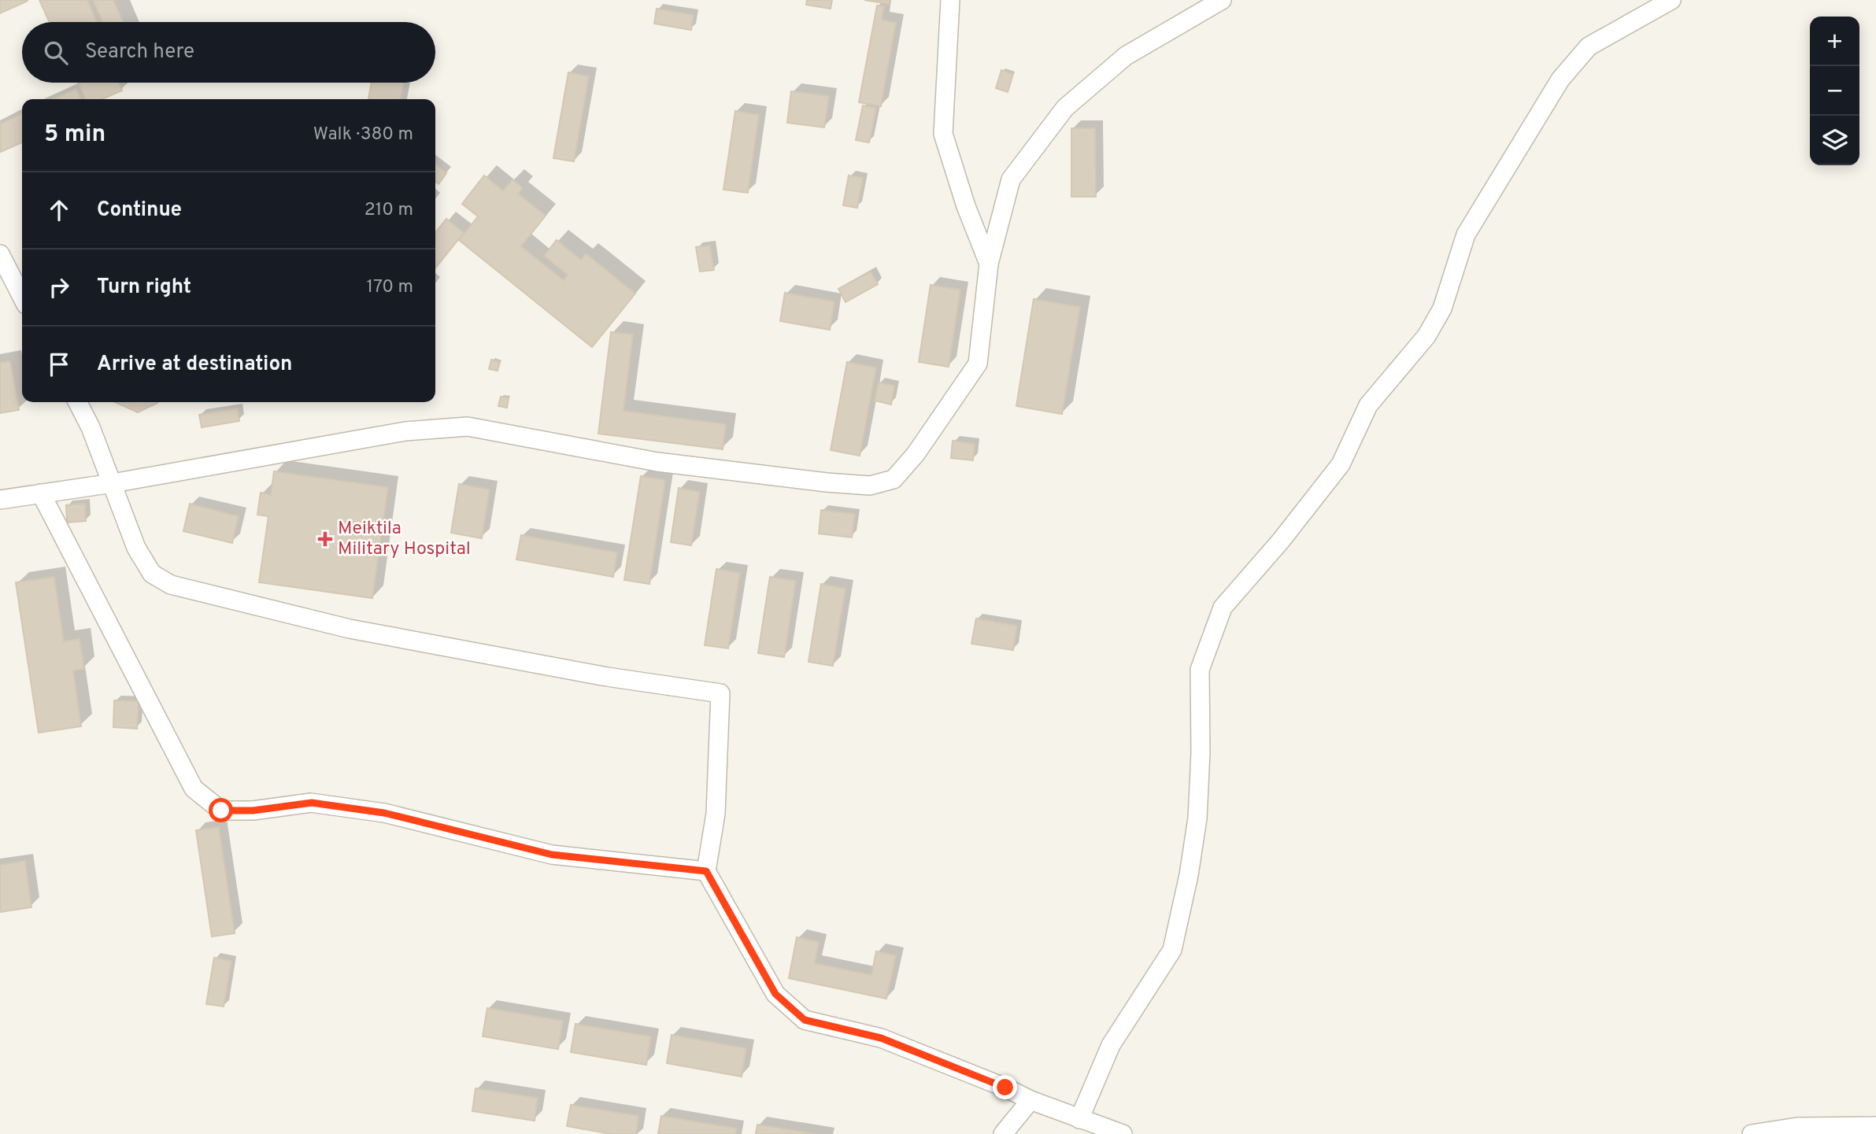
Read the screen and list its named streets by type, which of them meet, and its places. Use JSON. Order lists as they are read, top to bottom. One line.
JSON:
{"places":{"health":["Meiktila Military Hospital"]},"page":{"map_buttons":["+","−"],"search":"Search here","heading":["5 min","Walk · 380 m"],"list":[["Continue","210 m"],["Turn right","170 m"],"Arrive at destination"]}}
